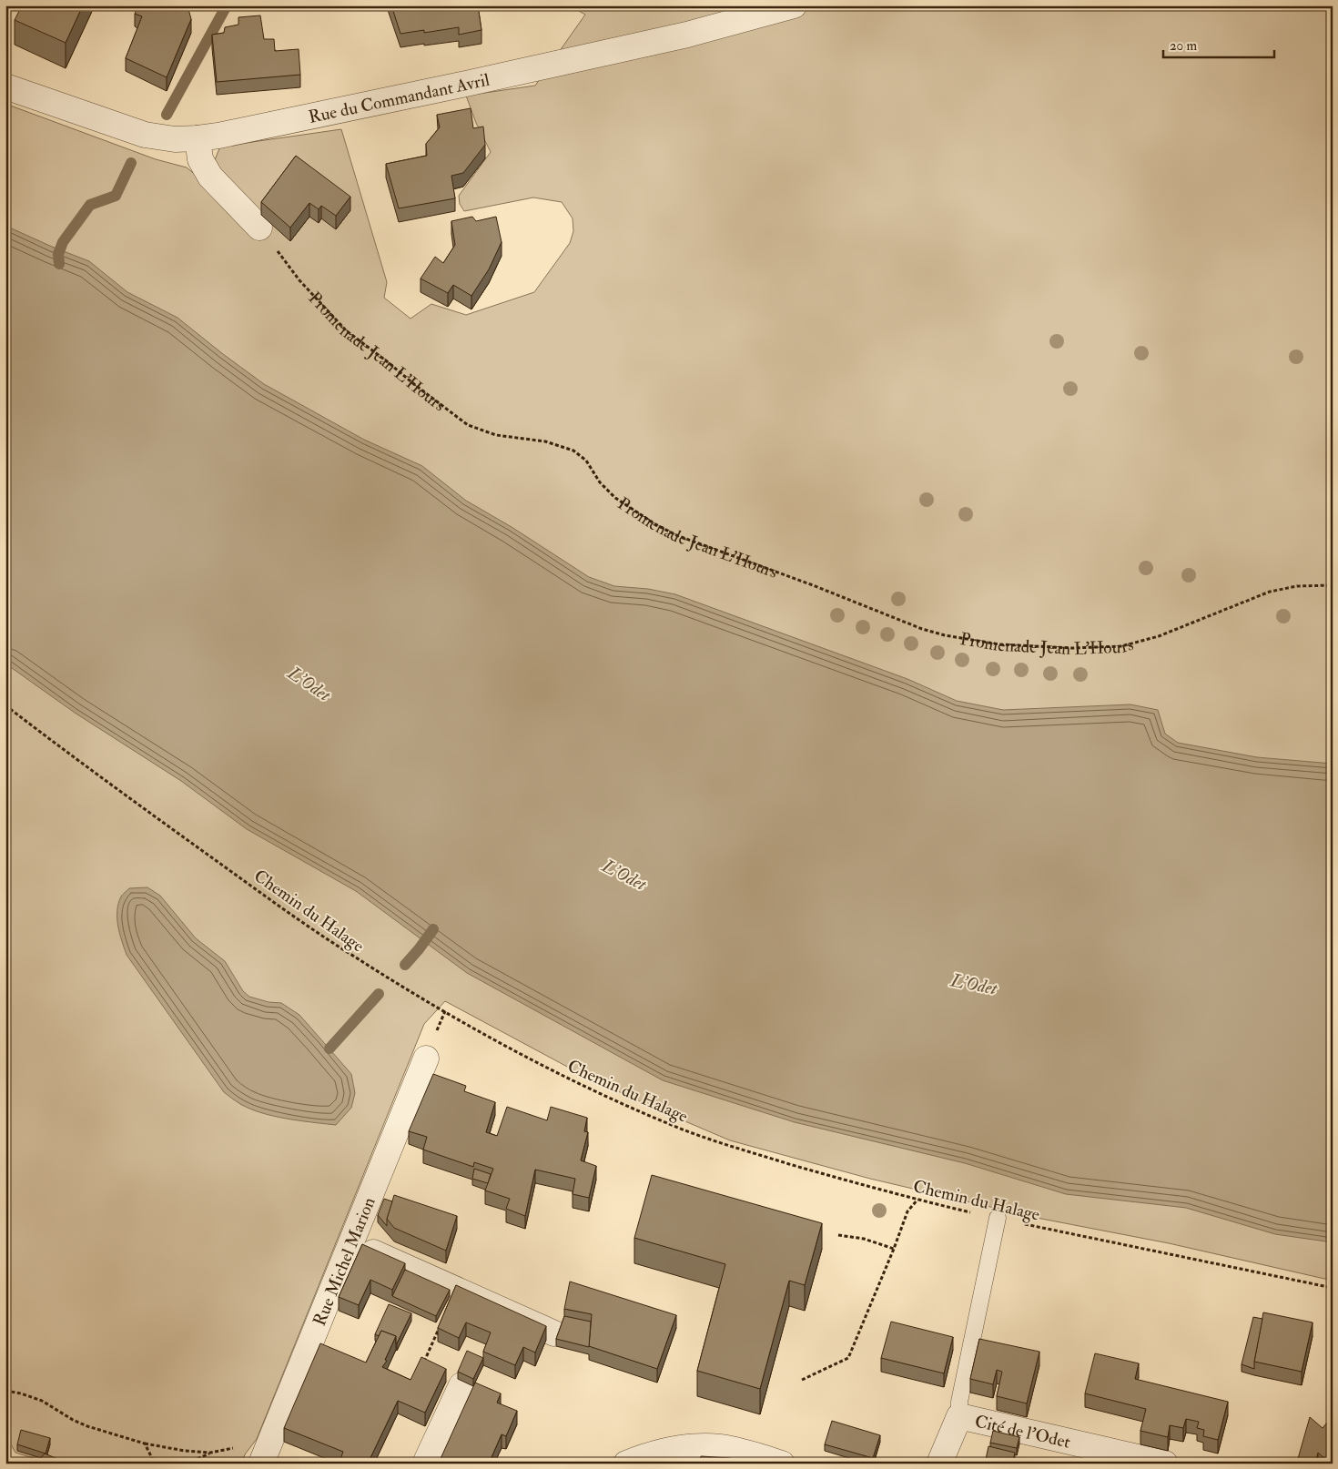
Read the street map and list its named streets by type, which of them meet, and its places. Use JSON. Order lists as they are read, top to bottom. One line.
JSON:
{"streets":{"street":["Rue du Commandant Avril","Rue Michel Marion","Cité de l'Odet"],"path":["Promenade Jean L'Hours","Chemin du Halage"]},"crossings":[["Chemin du Halage","Cité de l'Odet"]],"water":["L'Odet"],"scale_bar":"20 m"}
